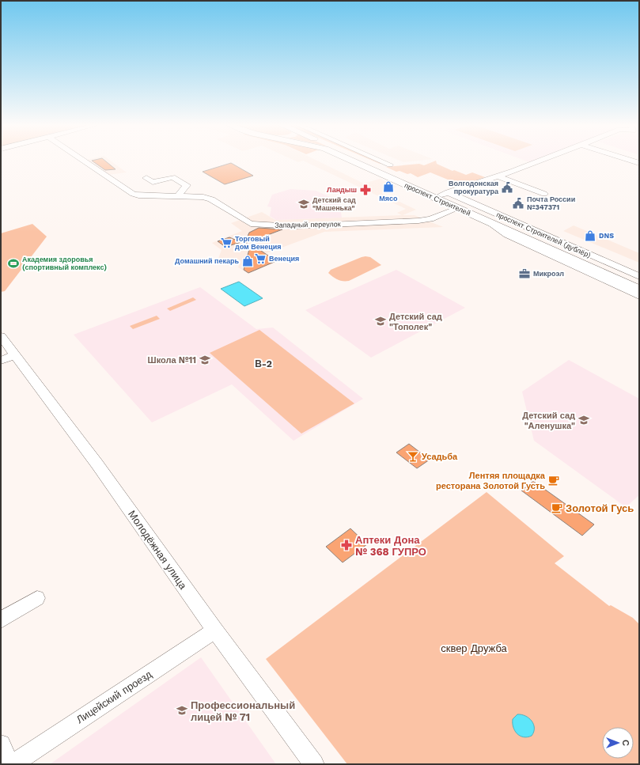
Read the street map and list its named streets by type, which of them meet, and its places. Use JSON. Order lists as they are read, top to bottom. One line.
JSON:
{"streets":{"main road":["проспект Строителей"],"street":["Западный переулок","проспект Строителей (дублёр)","Молодёжная улица","Лицейский проезд"]},"crossings":[["проспект Строителей","Западный переулок"],["проспект Строителей","проспект Строителей (дублёр)"],["Молодёжная улица","Лицейский проезд"]],"districts":["В-2"],"parks":["сквер Дружба"],"places":{"shop":["Мясо","DNS","Домашний пекарь"],"public building":["Волгодонская прокуратура","Почта России №347371"],"pharmacy":["Ландыш","Аптеки Дона № 368 ГУПРО"],"school or university":["Детский сад \"Машенька\"","Детский сад \"Тополек\"","Школа №11","Детский сад \"Аленушка\"","Профессиональный лицей № 71"],"supermarket":["Торговый дом Венеция","Венеция"],"sports":["Академия здоровья (спортивный комплекс)"],"office":["Микроэл"],"bar":["Усадьба"],"cafe":["Лентяя площадка ресторана Золотой Густь","Золотой Гусь"]},"north":"right"}
